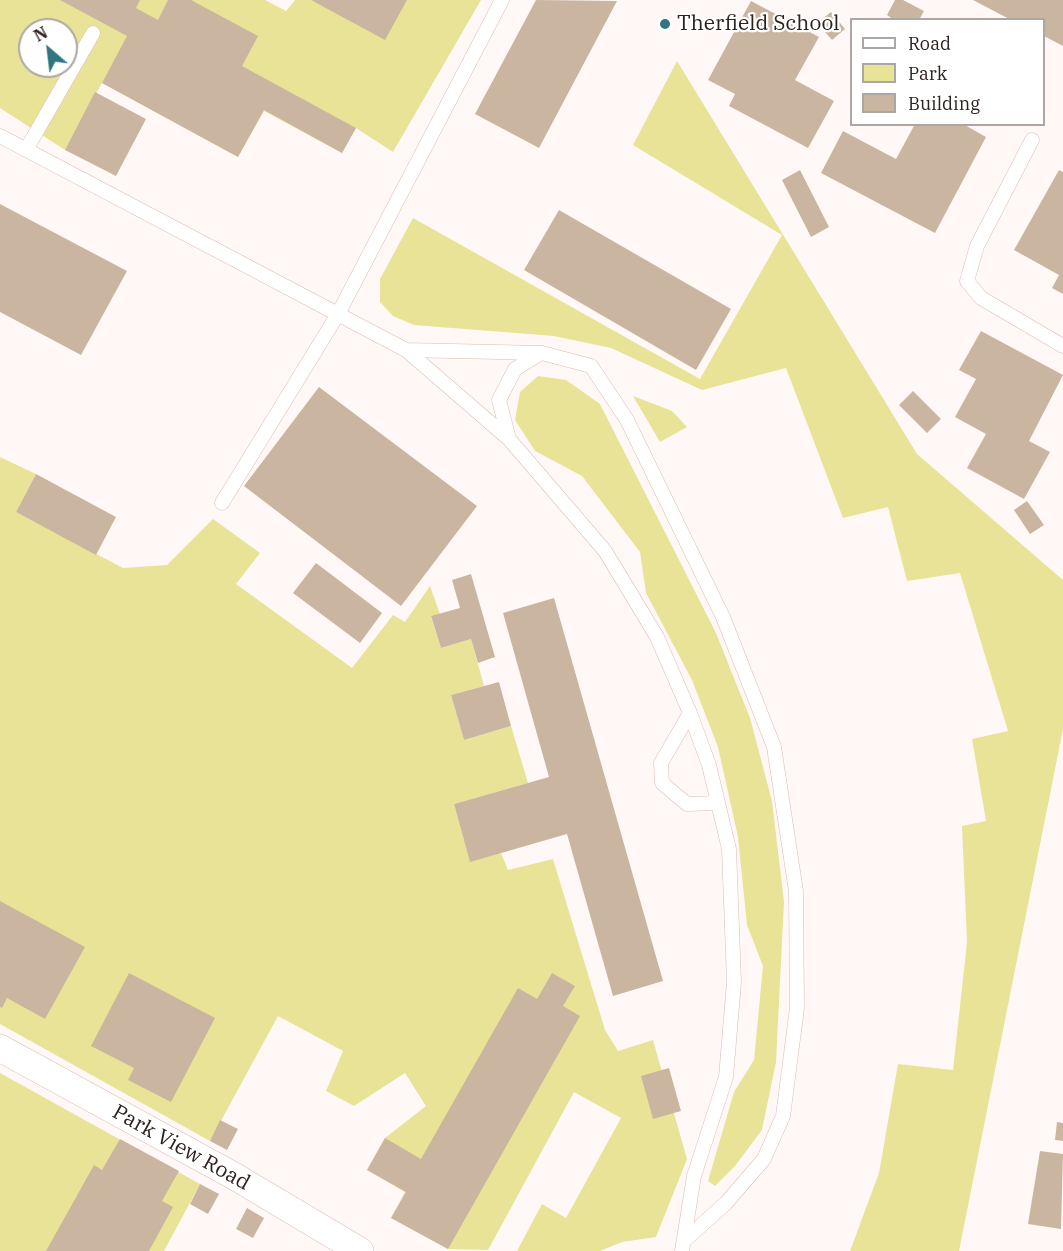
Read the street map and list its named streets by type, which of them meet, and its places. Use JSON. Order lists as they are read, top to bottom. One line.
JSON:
{"streets":{"street":["Park View Road"]},"places":["Therfield School"],"legend":["Road","Park","Building"],"north":"top left"}
